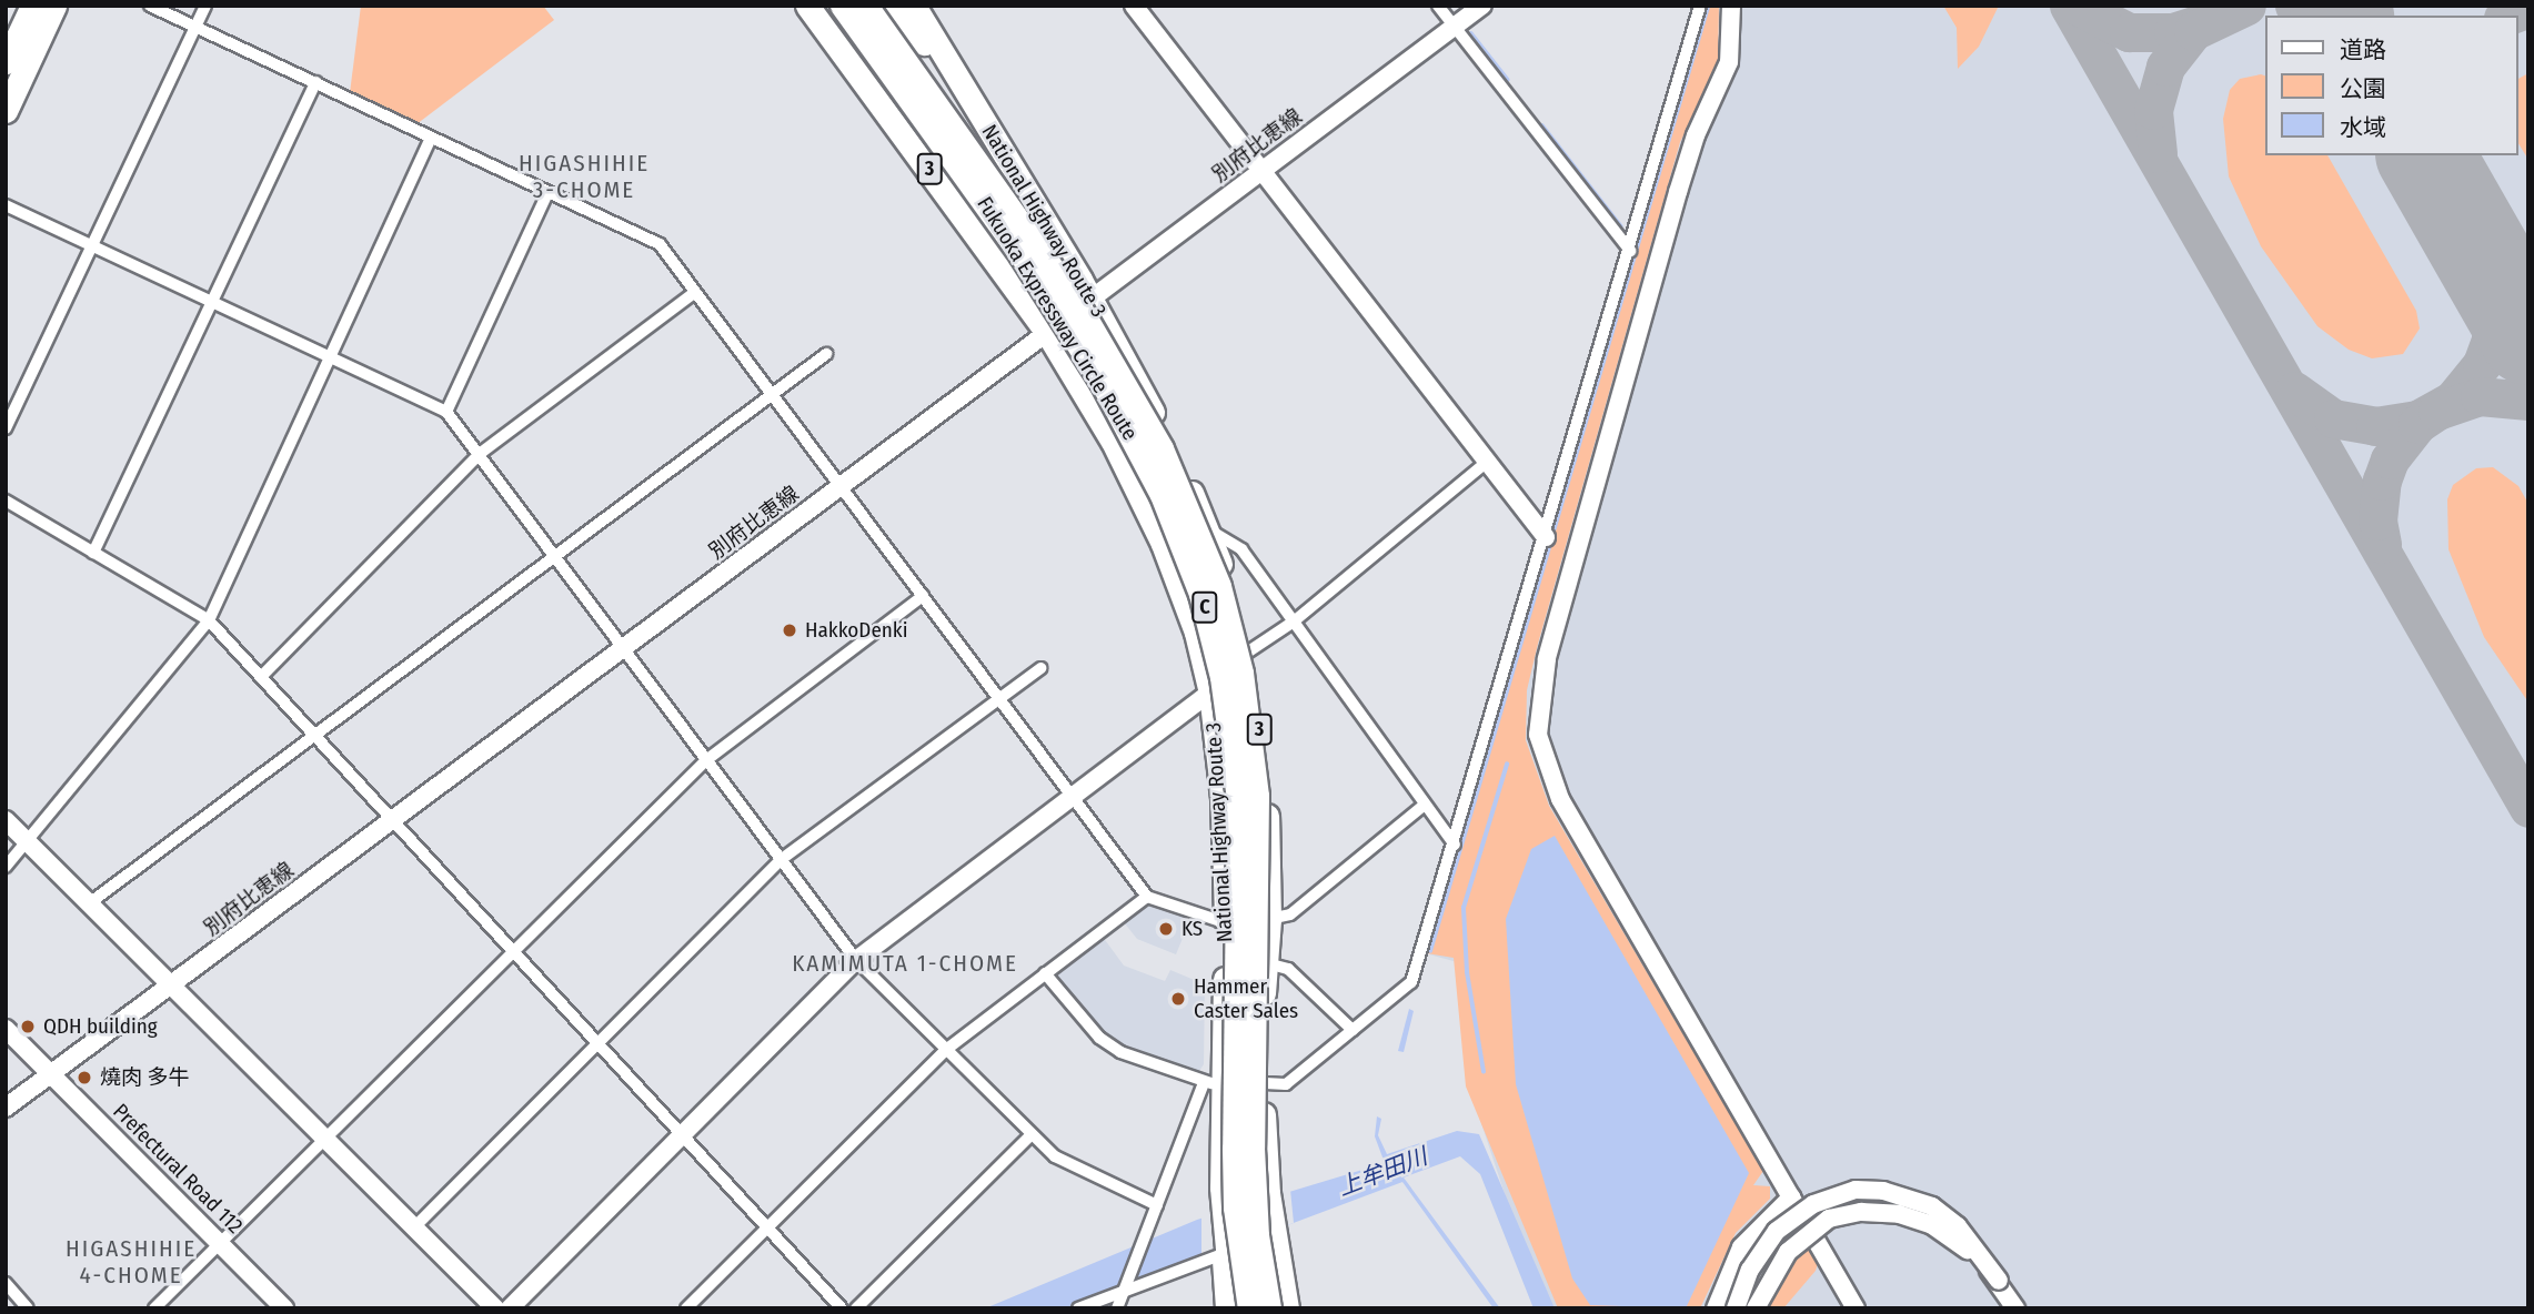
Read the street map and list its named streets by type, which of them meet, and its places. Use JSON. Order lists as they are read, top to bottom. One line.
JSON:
{"streets":{"highway":["3","National Highway Route 3","Fukuoka Expressway Circle Route","C"],"street":["別府比恵線","Prefectural Road 112"]},"crossings":[["別府比恵線","National Highway Route 3"],["別府比恵線","Prefectural Road 112"]],"districts":["HIGASHIHIE 3-CHOME","KAMIMUTA 1-CHOME","HIGASHIHIE 4-CHOME"],"water":["上牟田川"],"places":["HakkoDenki","KS","Hammer Caster Sales","QDH building","燒肉 多牛"],"legend":["道路","公園","水域"]}
